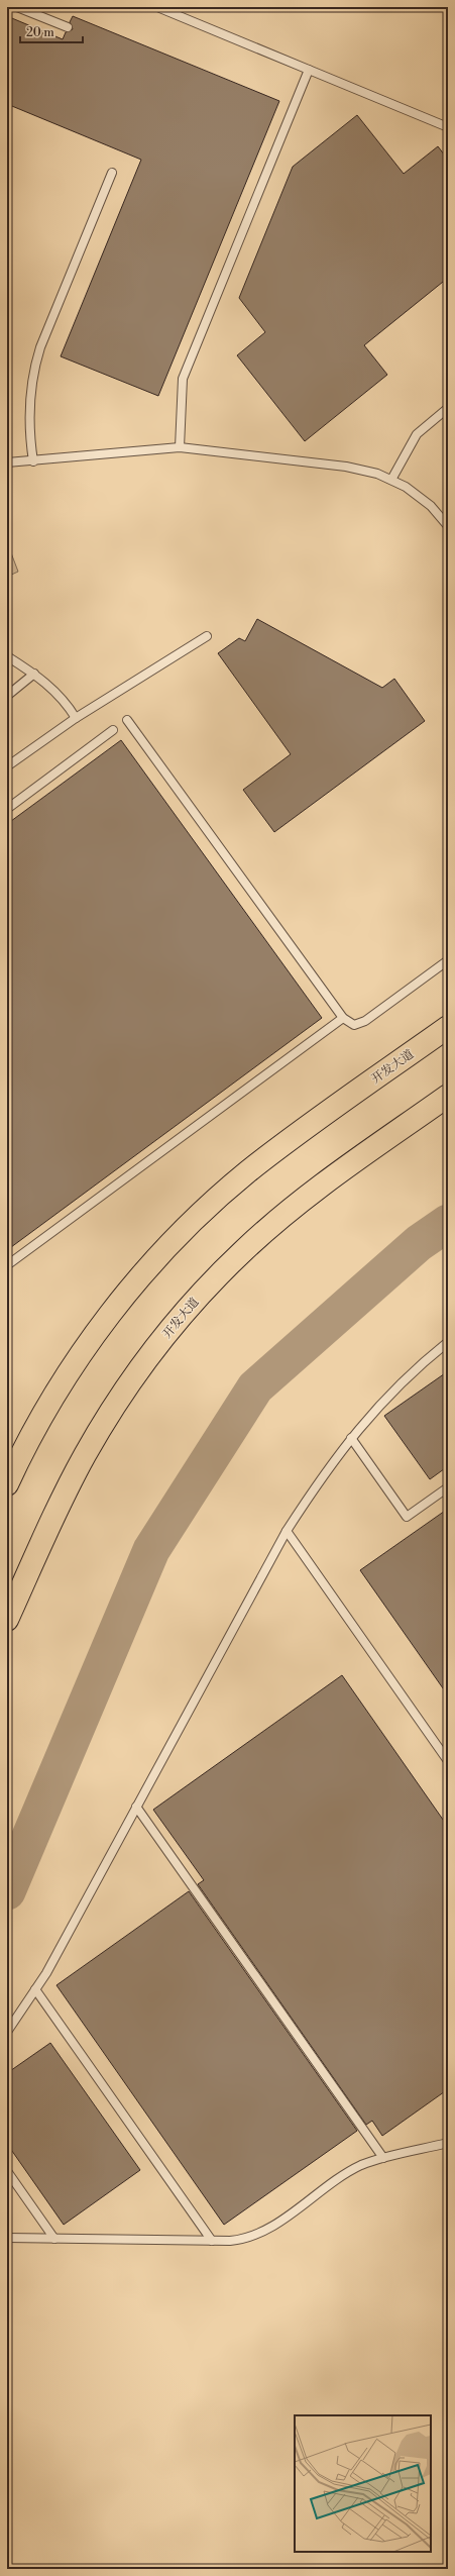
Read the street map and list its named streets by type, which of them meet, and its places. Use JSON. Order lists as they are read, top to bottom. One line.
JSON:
{"streets":{"main road":["开发大道"]},"scale_bar":"20 m"}
